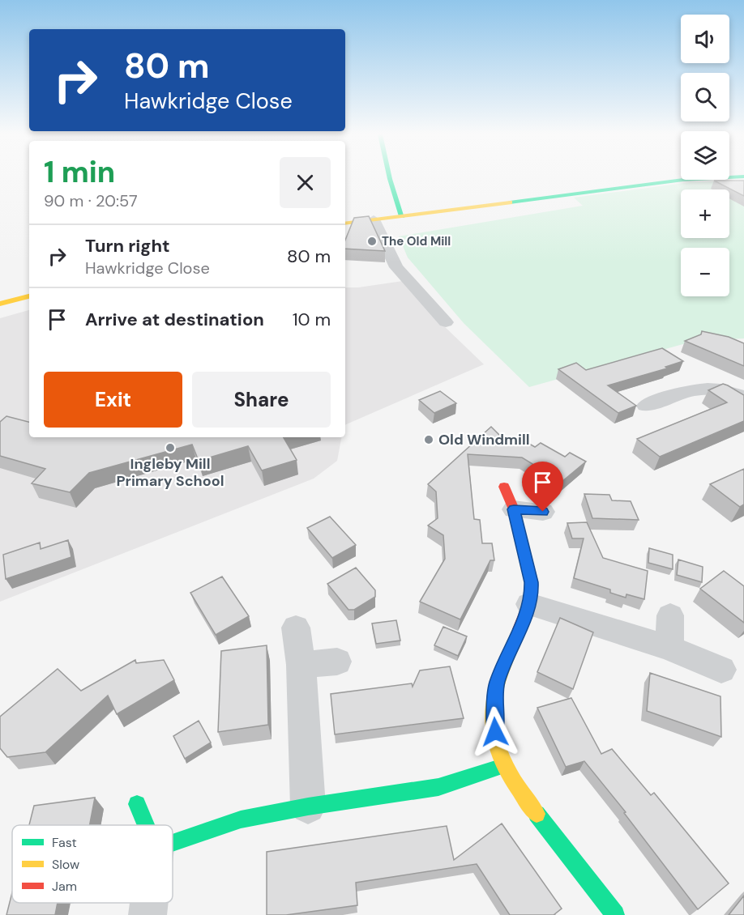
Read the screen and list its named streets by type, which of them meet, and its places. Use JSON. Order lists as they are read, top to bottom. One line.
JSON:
{"places":["The Old Mill","Old Windmill","Ingleby Mill Primary School"],"legend":["Fast","Slow","Jam"],"page":{"map_buttons":["+","−"],"turn":["80 m","Hawkridge Close"],"heading":["1 min","90 m · 20:57"],"list":[{"name":"Turn right","note":"Hawkridge Close","value":"80 m"},{"name":"Arrive at destination","value":"10 m"}],"buttons":["Exit","Share"]}}
